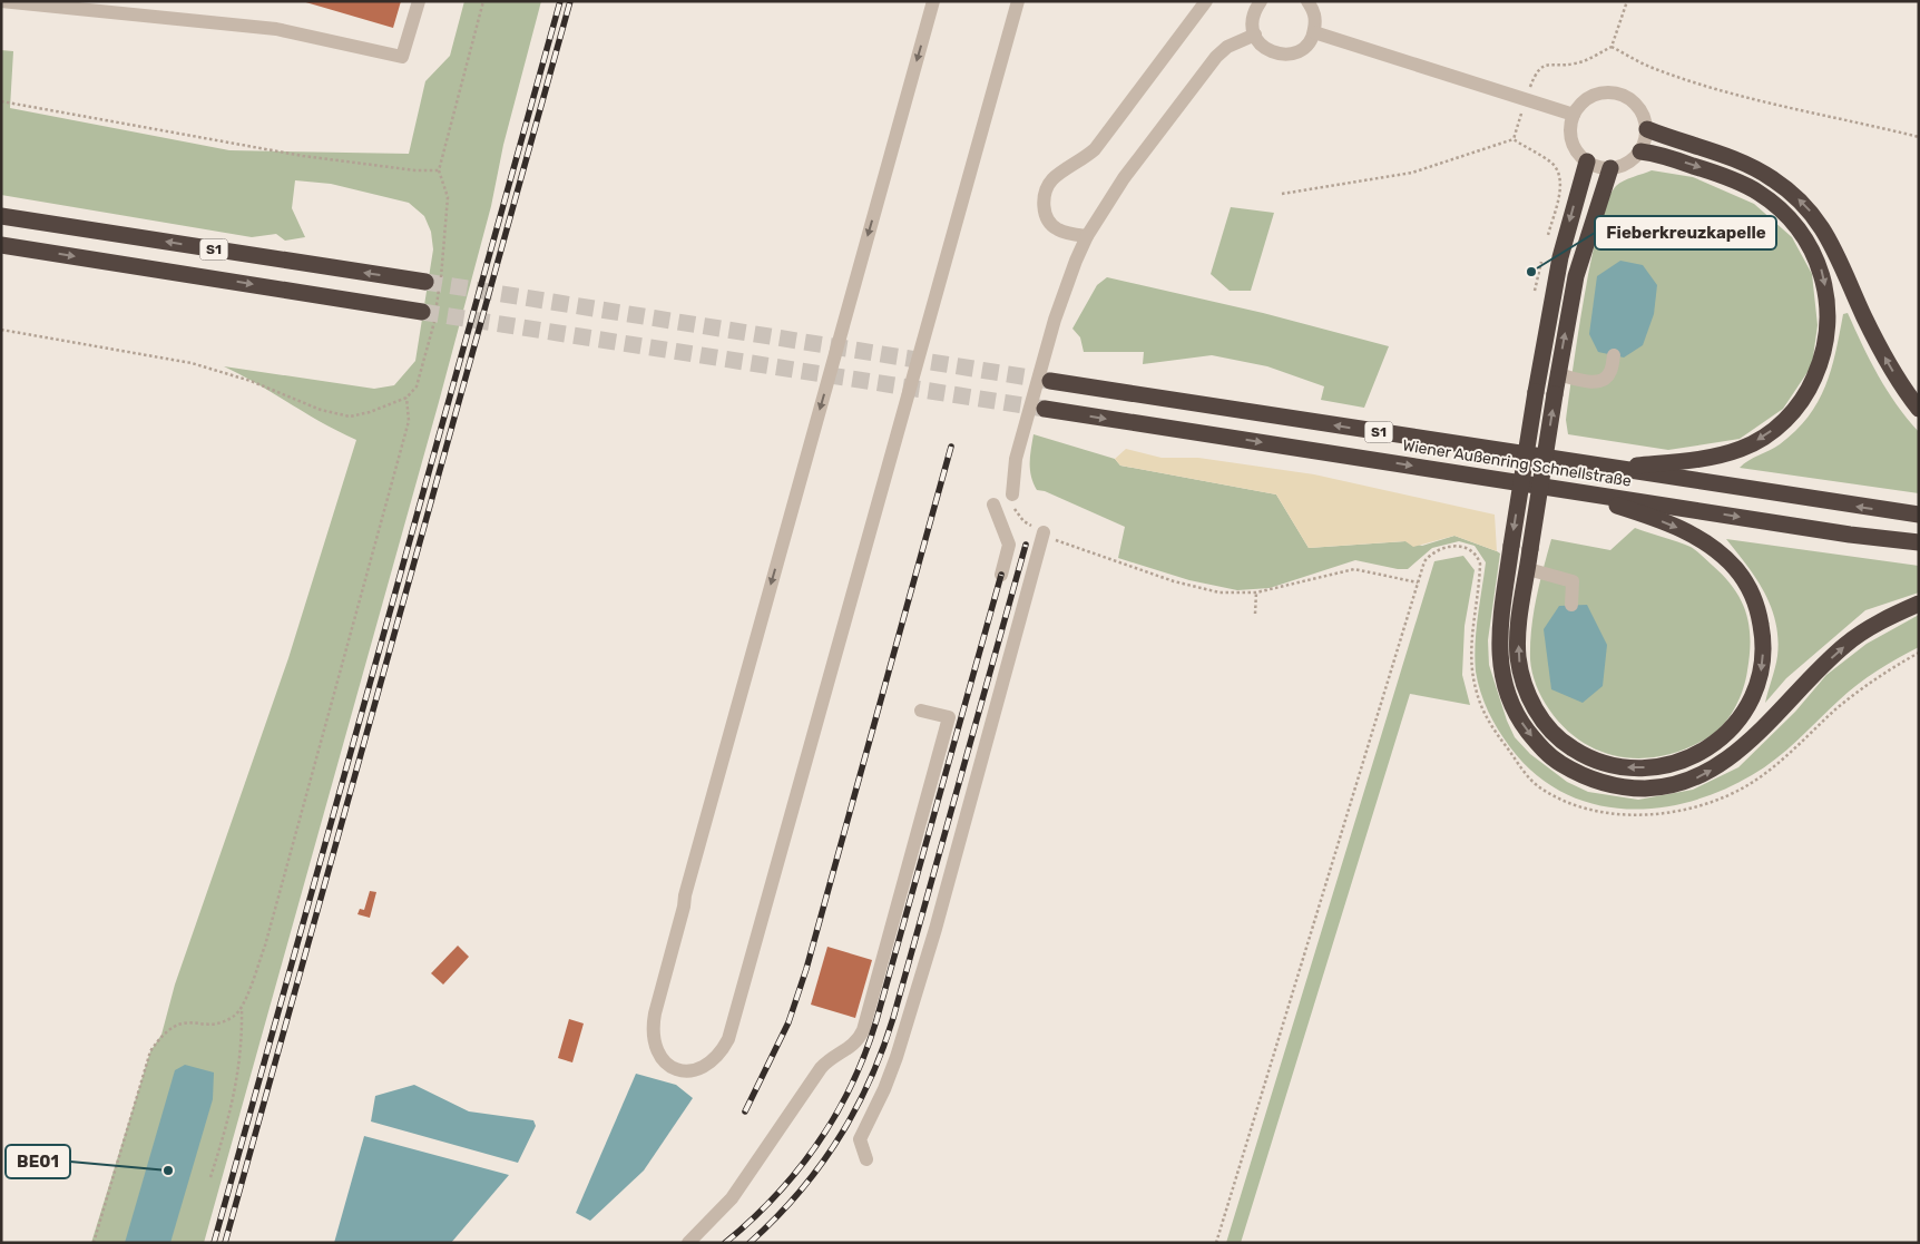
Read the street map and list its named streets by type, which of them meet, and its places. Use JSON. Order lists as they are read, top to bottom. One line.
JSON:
{"streets":{"highway":["S1","Wiener Außenring Schnellstraße"]},"places":["Fieberkreuzkapelle","BE01"]}
